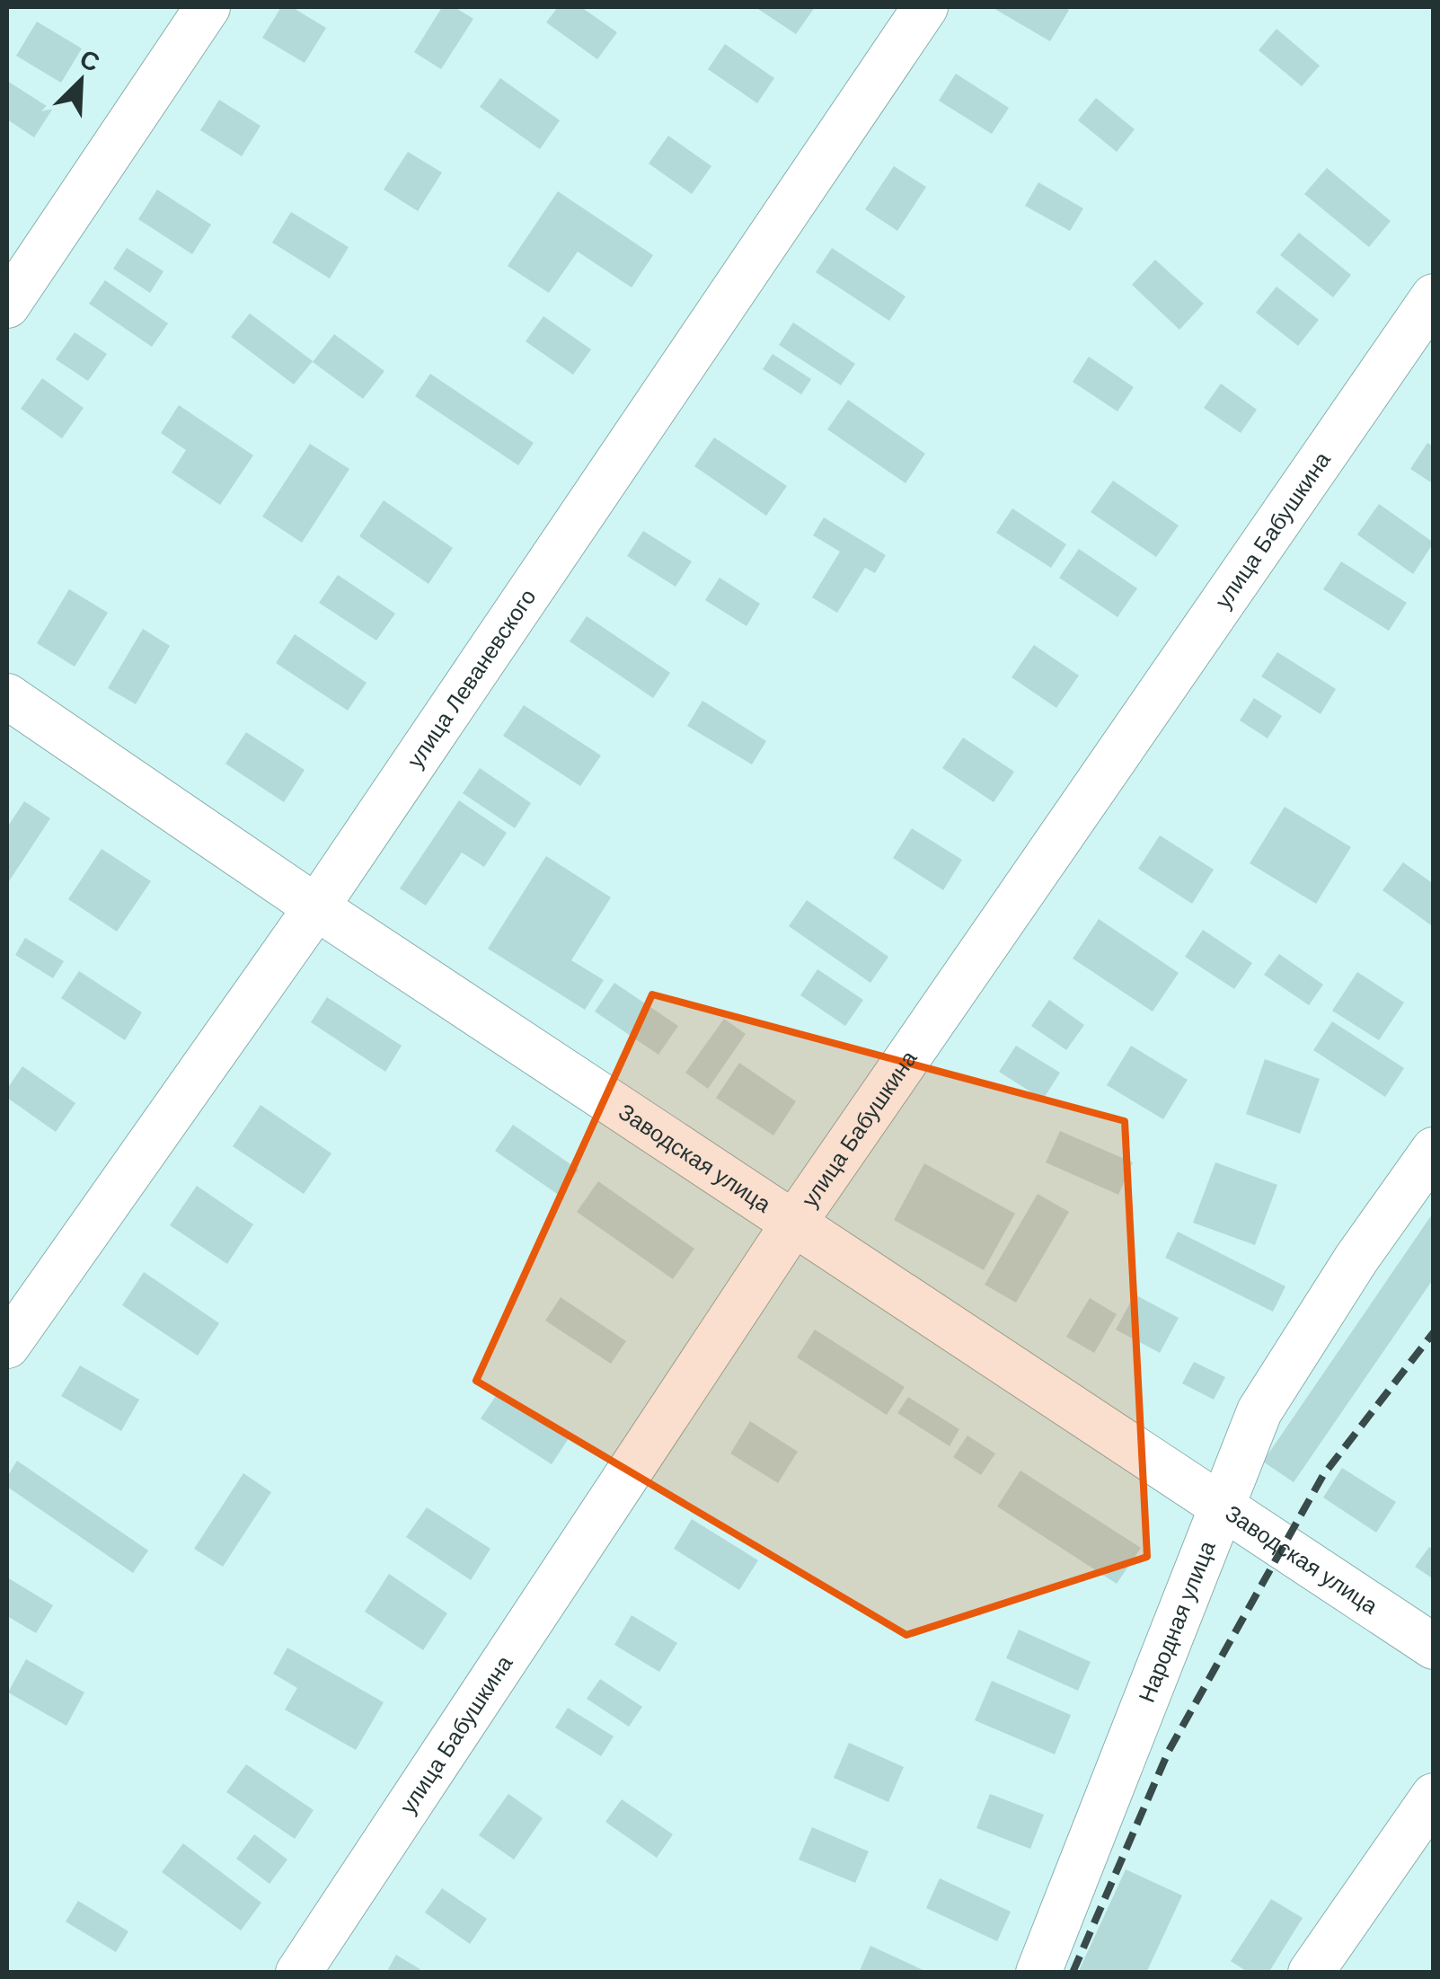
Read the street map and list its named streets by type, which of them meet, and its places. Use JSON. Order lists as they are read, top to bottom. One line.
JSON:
{"streets":{"street":["улица Бабушкина","улица Леваневского","Заводская улица","Народная улица"]},"crossings":[["улица Бабушкина","Заводская улица"],["улица Леваневского","Заводская улица"],["Заводская улица","Народная улица"]],"north":"top right"}
